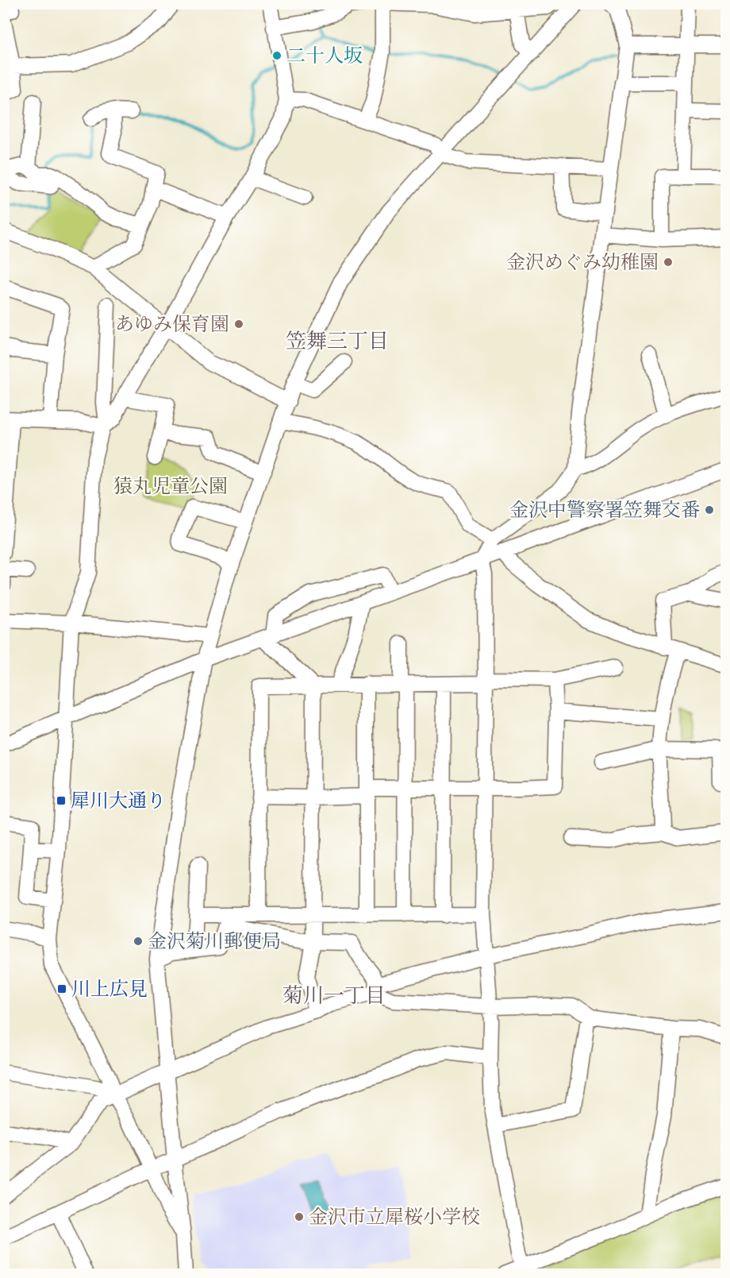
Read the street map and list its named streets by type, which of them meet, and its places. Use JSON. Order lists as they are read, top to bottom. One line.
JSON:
{"districts":["笠舞三丁目","菊川一丁目"],"parks":["猿丸児童公園"],"places":{"other":["二十人坂","金沢めぐみ幼稚園","あゆみ保育園","金沢中警察署笠舞交番","金沢菊川郵便局","金沢市立犀桜小学校"],"transit":["犀川大通り","川上広見"]}}
